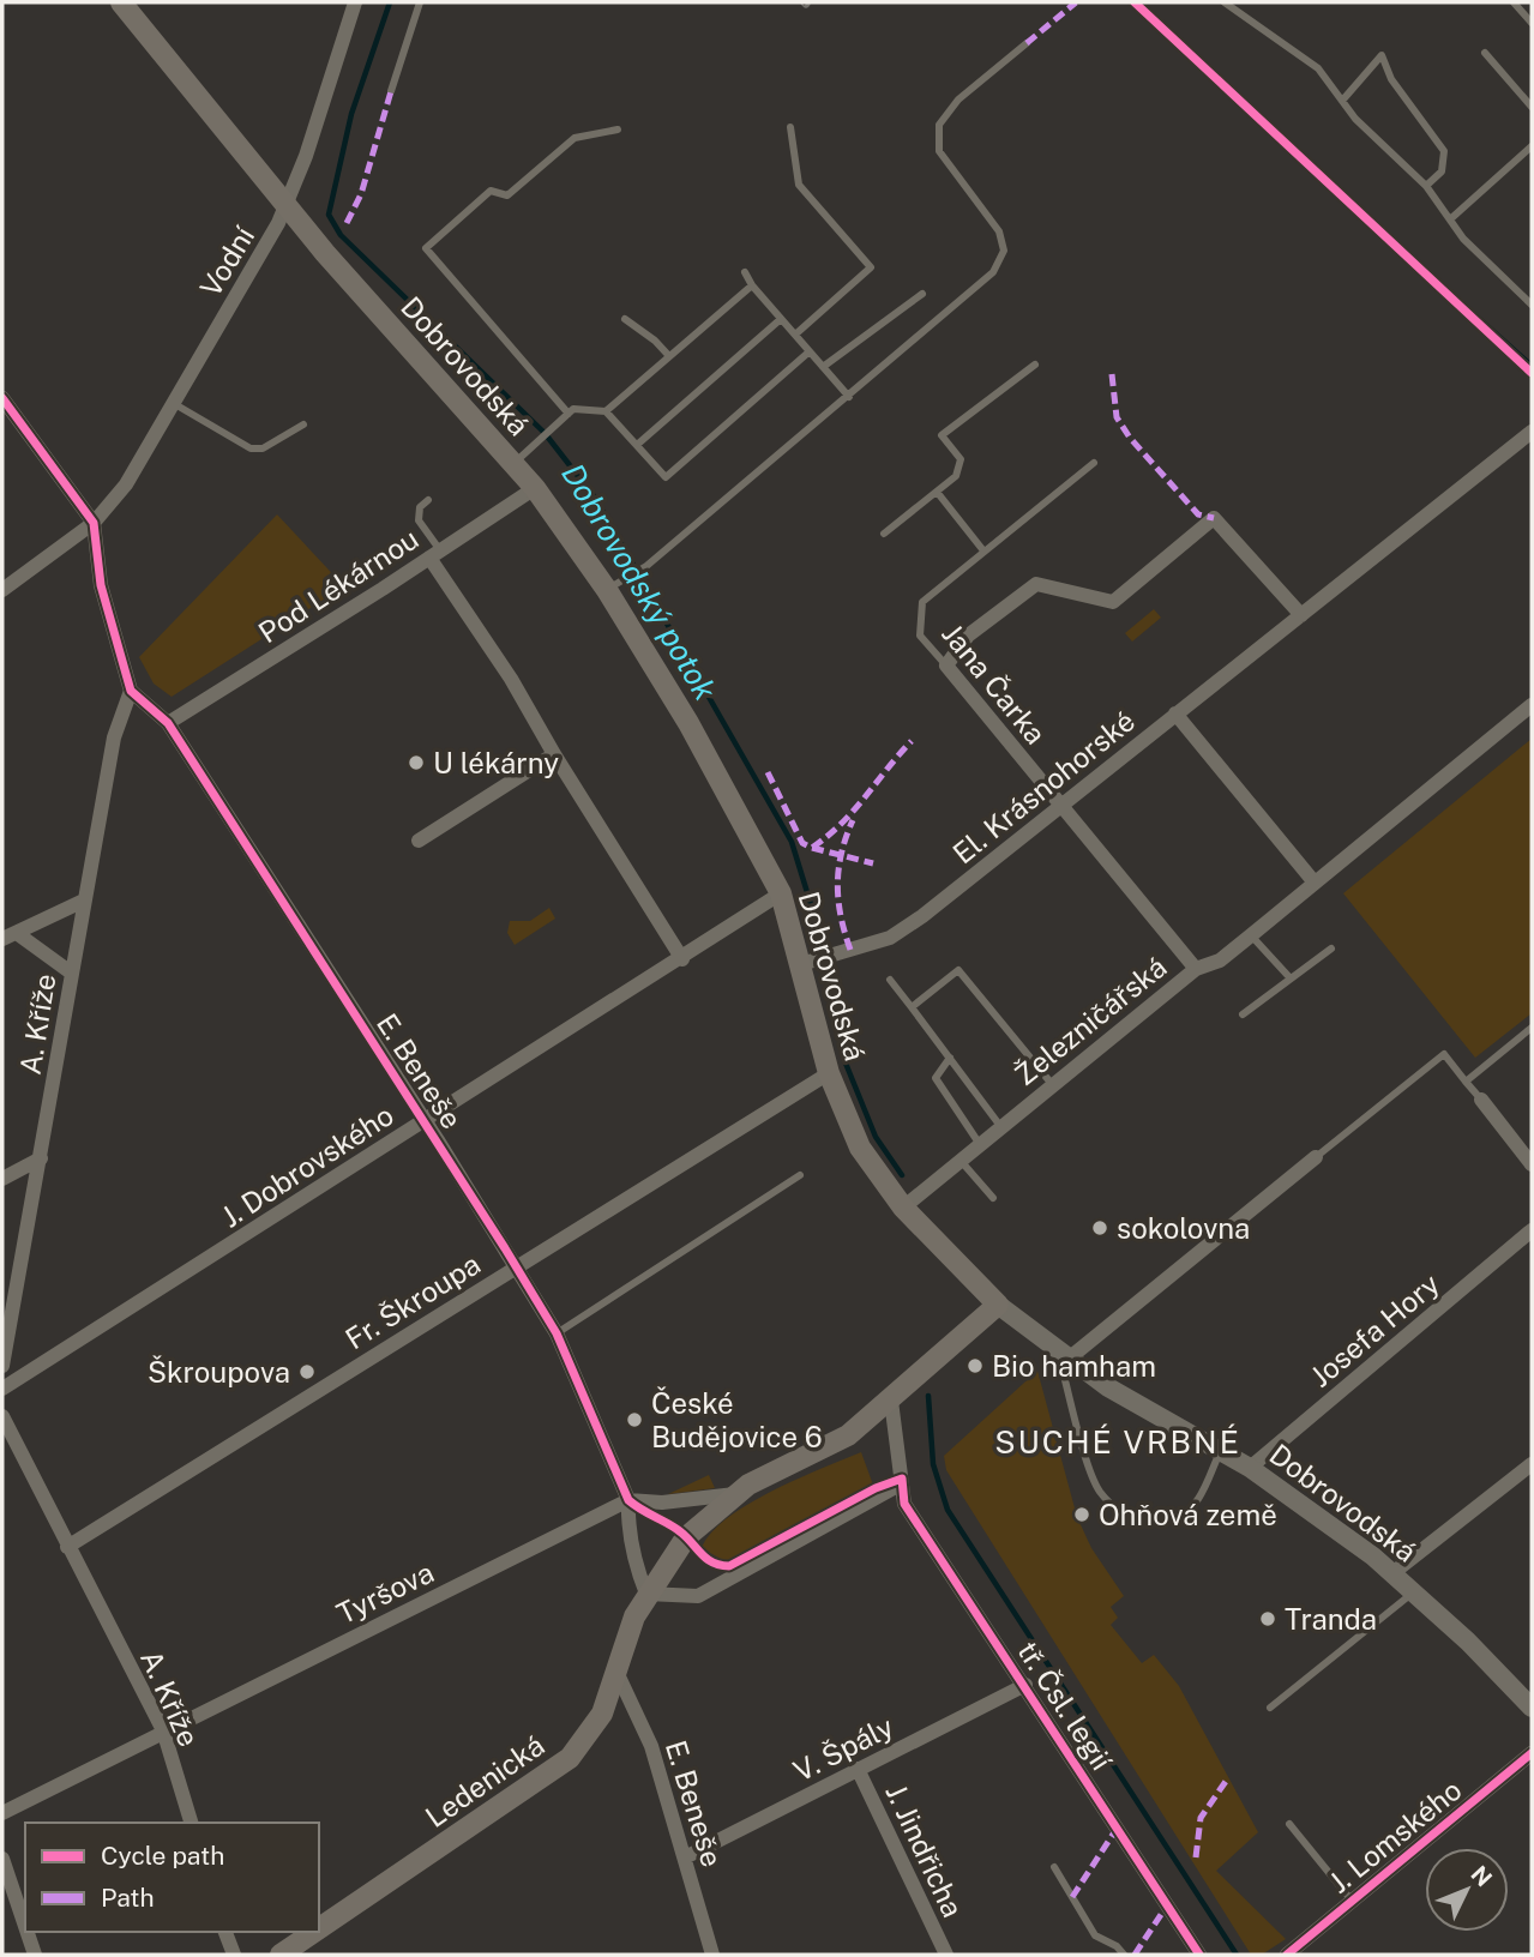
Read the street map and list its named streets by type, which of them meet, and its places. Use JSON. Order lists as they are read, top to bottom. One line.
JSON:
{"streets":{"main road":["Dobrovodská","Ledenická"],"street":["Vodní","Pod Lékárnou","Jana Čarka","El. Krásnohorské","Železničářská","A. Kříže","E. Beneše","J. Dobrovského","Fr. Škroupa","Josefa Hory","Tyršova","tř. Čsl. legií","V. Špály","J. Lomského","J. Jindřicha"]},"crossings":[["Vodní","Dobrovodská"],["Dobrovodská","Pod Lékárnou"],["Dobrovodská","El. Krásnohorské"],["Dobrovodská","Železničářská"],["Dobrovodská","J. Dobrovského"],["Dobrovodská","Fr. Škroupa"],["Dobrovodská","Josefa Hory"],["Dobrovodská","Ledenická"],["Pod Lékárnou","E. Beneše"],["Jana Čarka","El. Krásnohorské"],["Jana Čarka","Železničářská"],["A. Kříže","E. Beneše"],["A. Kříže","Fr. Škroupa"],["A. Kříže","Tyršova"],["E. Beneše","J. Dobrovského"],["E. Beneše","Fr. Škroupa"],["E. Beneše","Tyršova"],["E. Beneše","V. Špály"],["E. Beneše","Ledenická"],["Tyršova","Ledenická"],["tř. Čsl. legií","V. Špály"],["tř. Čsl. legií","Ledenická"],["V. Špály","J. Jindřicha"]],"districts":["SUCHÉ VRBNÉ"],"water":["Dobrovodský potok"],"places":["U lékárny","sokolovna","Bio hamham","Škroupova","České Budějovice 6","Ohňová země","Tranda"],"legend":["Cycle path","Path"],"north":"top right"}
